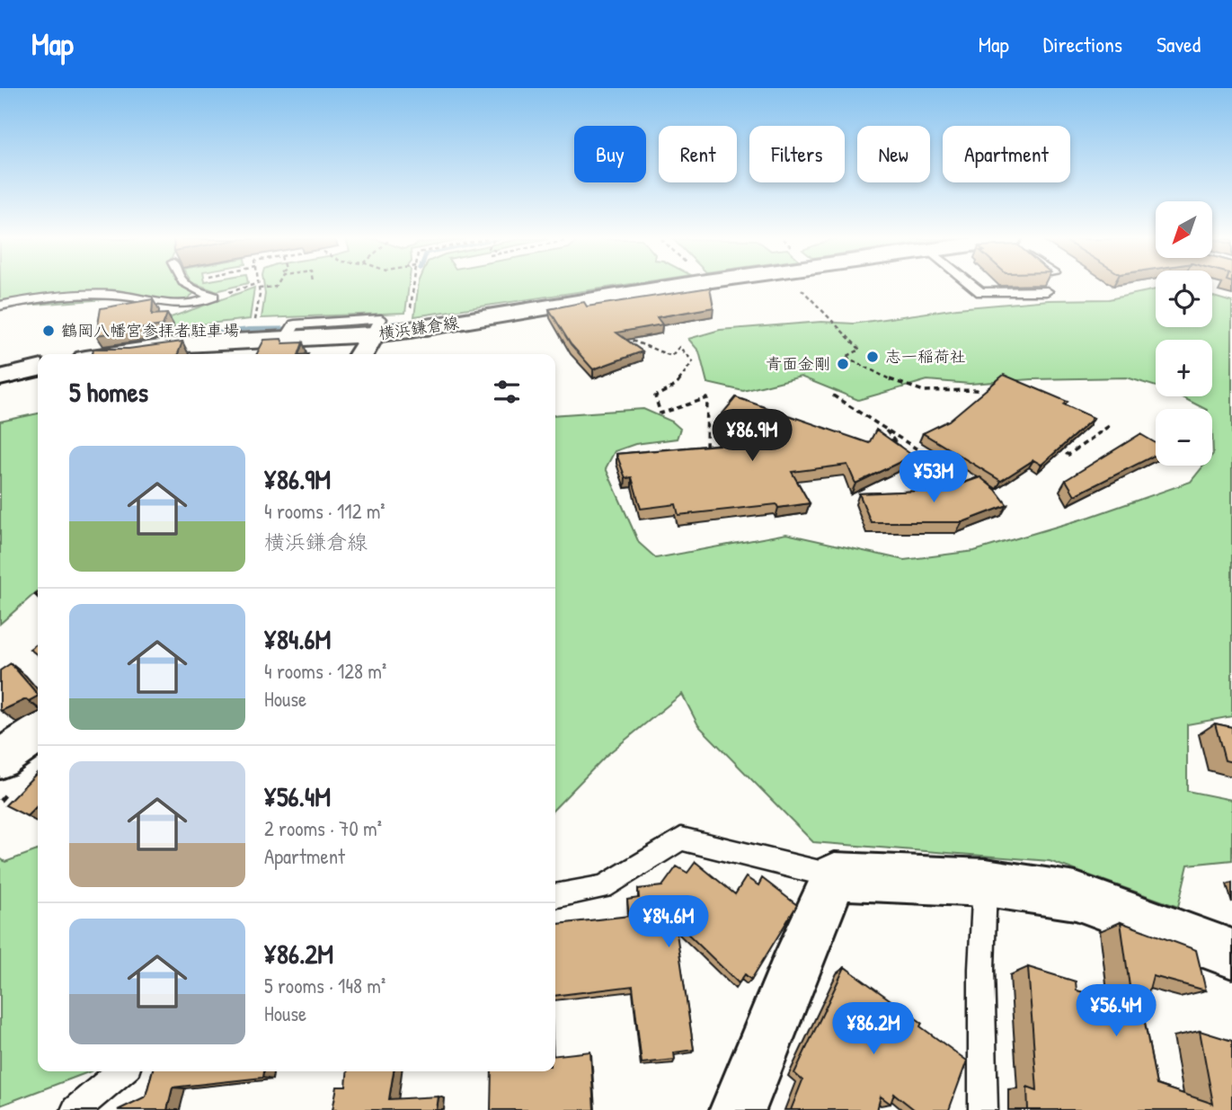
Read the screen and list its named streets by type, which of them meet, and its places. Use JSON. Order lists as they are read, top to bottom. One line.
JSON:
{"streets":{"main road":["横浜鎌倉線"]},"places":["鶴岡八幡宮参拝者駐車場","志一稲荷社","青面金剛"],"north":"bottom left","page":{"header":"Map","nav":["Map","Directions","Saved"],"chip":["Buy","Rent","Filters","New","Apartment"],"map_buttons":["+","−"],"heading":"5 homes","price":["¥86.9M","¥53M","¥84.6M","¥56.4M","¥86.2M"],"list":[{"name":"¥86.9M","note":"4 rooms · 112 m² · 横浜鎌倉線"},{"name":"¥84.6M","note":"4 rooms · 128 m² · House"},{"name":"¥56.4M","note":"2 rooms · 70 m² · Apartment"},{"name":"¥86.2M","note":"5 rooms · 148 m² · House"}]}}
